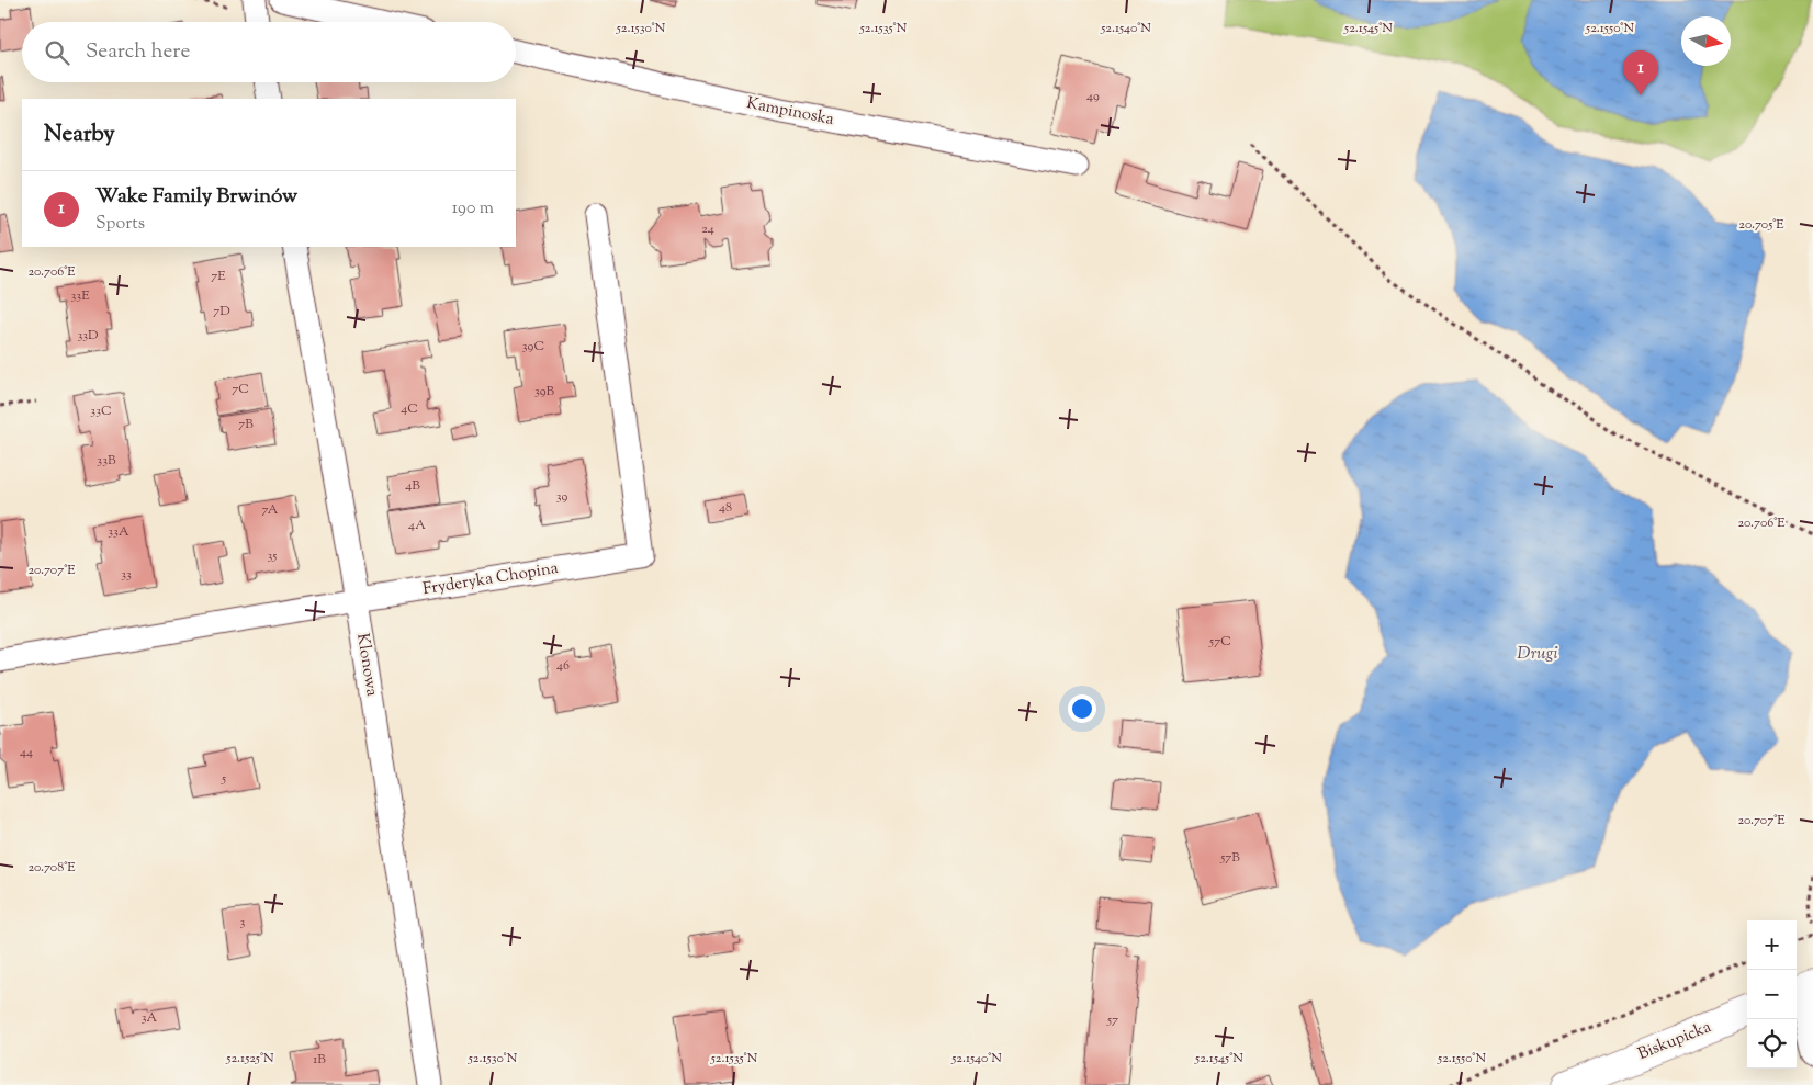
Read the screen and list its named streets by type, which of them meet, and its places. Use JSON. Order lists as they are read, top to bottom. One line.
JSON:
{"streets":{"main road":["Biskupicka"],"street":["Kampinoska","Fryderyka Chopina","Klonowa"]},"crossings":[["Fryderyka Chopina","Klonowa"]],"water":["Drugi"],"house_numbers":["49","24","7E","33E","7D","33D","39C","7C","39B","4C","33C","7B","33B","4B","39","48","7A","4A","33A","35","33","57C","46","44","5","57B","3","3A","57","1B"],"north":"right","page":{"search":"Search here","pins":"1","heading":"Nearby","list":[{"mark":"1","name":"Wake Family Brwinów","note":"Sports","value":"190 m"}],"map_buttons":["+","−"]},"coordinates":["52.1530°N","52.1535°N","52.1540°N","52.1545°N","52.1550°N","20.705°E","20.706°E","20.707°E","20.708°E","52.1525°N"]}
